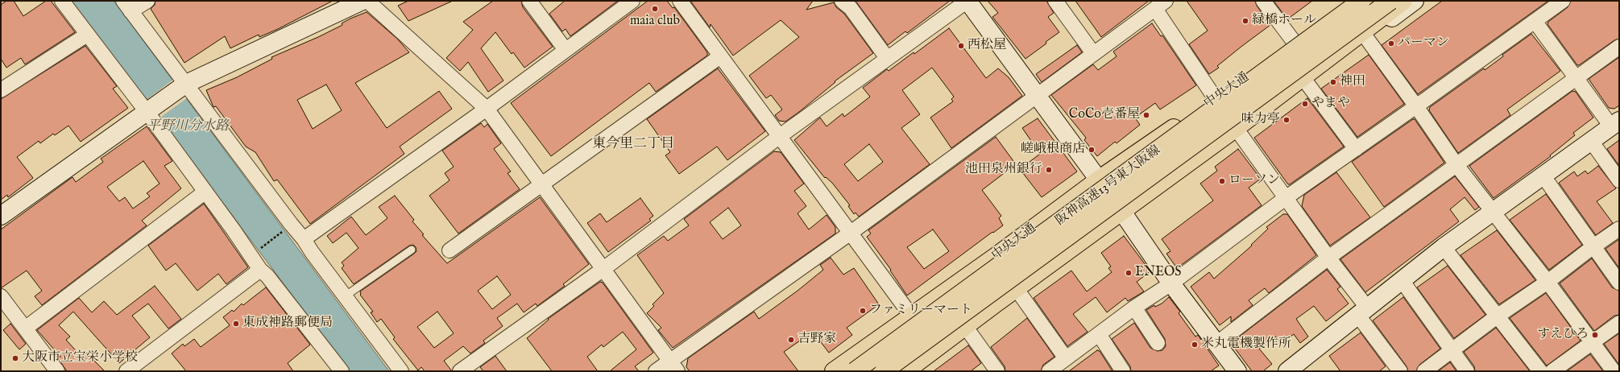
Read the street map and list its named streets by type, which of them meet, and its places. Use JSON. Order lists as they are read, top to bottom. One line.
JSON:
{"streets":{"main road":["中央大通","阪神高速13号東大阪線"]},"districts":["東今里二丁目"],"water":["平野川分水路"],"places":["maia club","緑橋ホール","パーマン","西松屋","神田","やまや","CoCo壱番屋","味力亭","嵯峨根商店","池田泉州銀行","ローソン","ENEOS","ファミリーマート","東成神路郵便局","すえひろ","吉野家","米丸電機製作所","大阪市立宝栄小学校"]}
